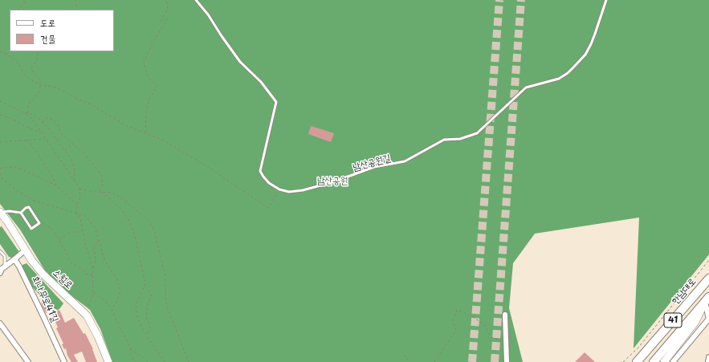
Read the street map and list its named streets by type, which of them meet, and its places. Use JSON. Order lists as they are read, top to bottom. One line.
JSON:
{"streets":{"main road":["소월로","한남대로","41"],"street":["회나무로41길"],"lane":["남산공원길"]},"parks":["남산공원"],"legend":["도로","건물"]}
